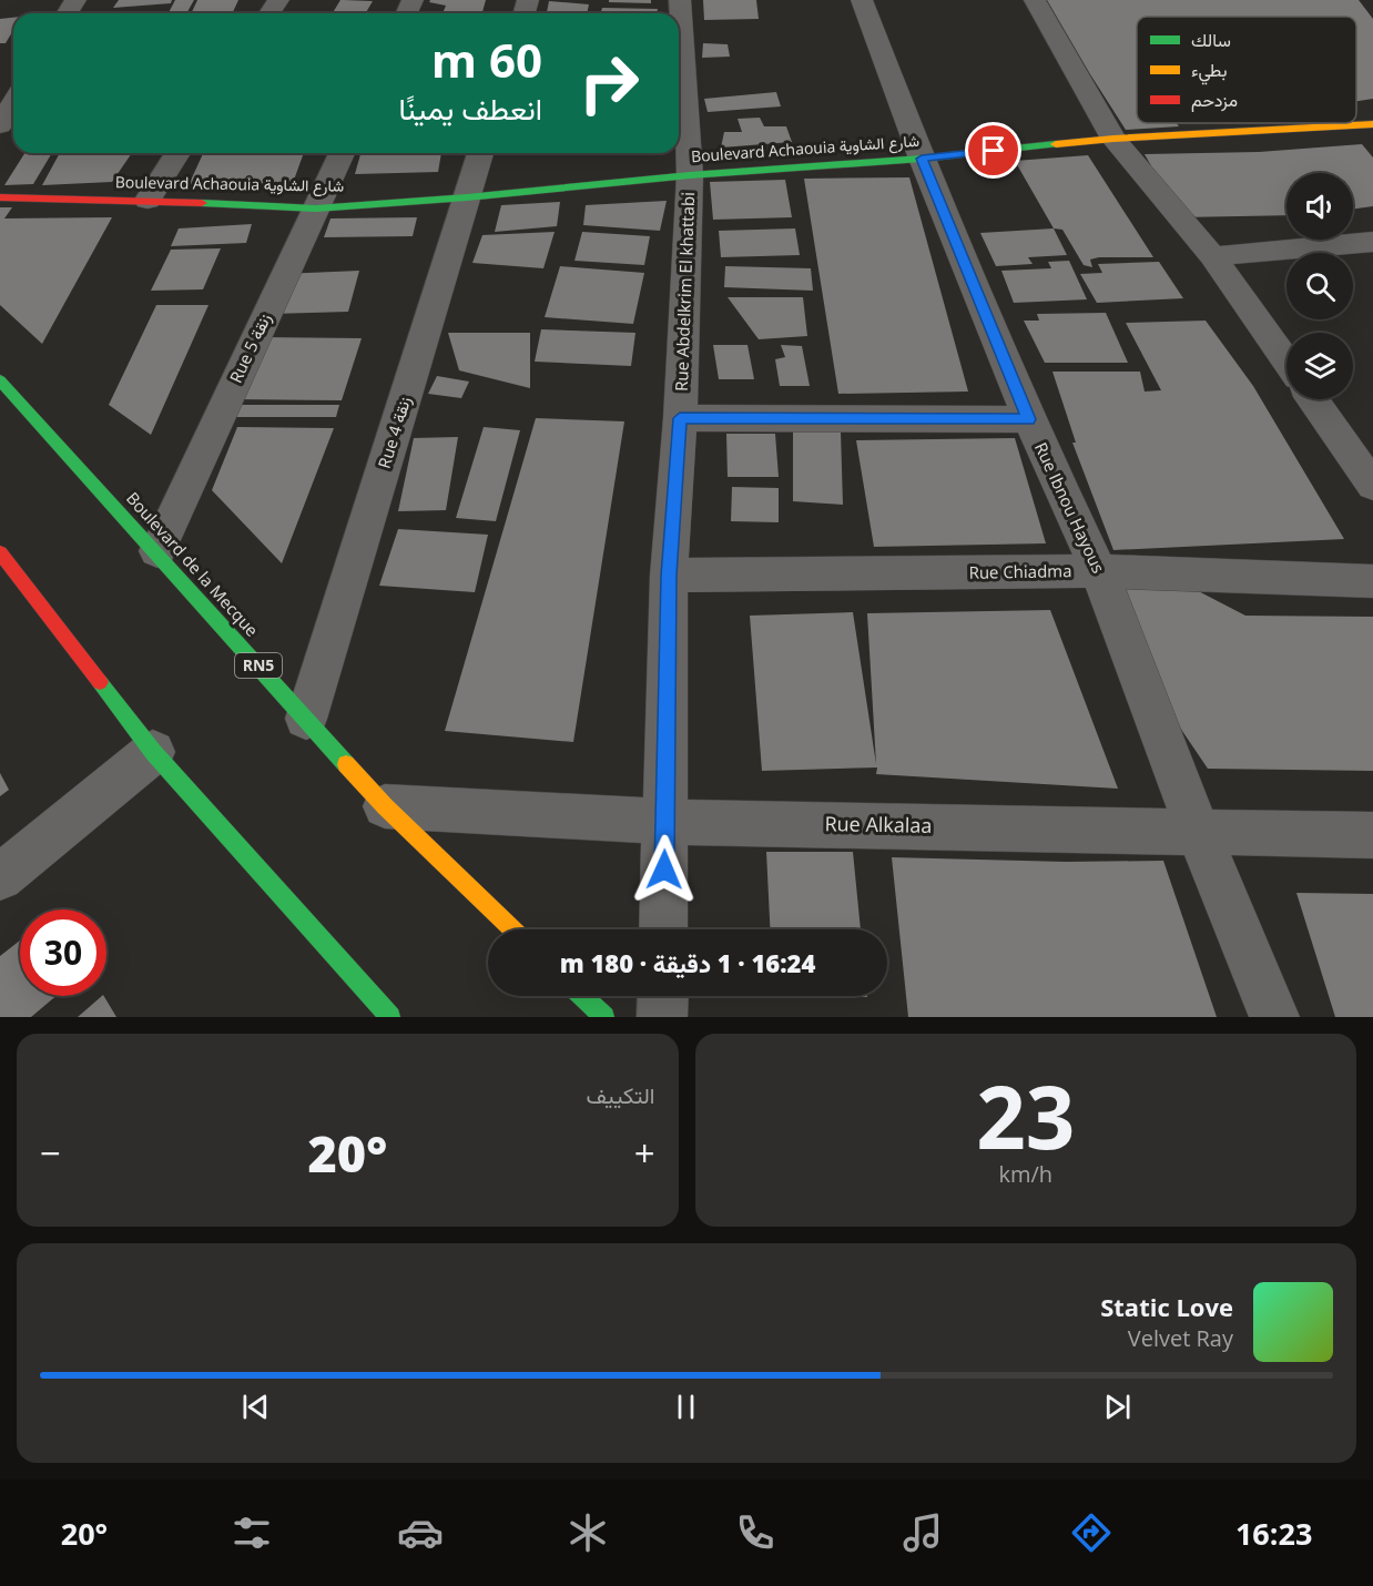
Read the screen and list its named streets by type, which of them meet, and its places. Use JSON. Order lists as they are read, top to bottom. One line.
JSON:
{"streets":{"street":["Boulevard Achaouia شارع الشاوية","Rue Abdelkrim El khattabi","Rue 5 زنقة","Rue 4 زنقة","Rue Ibnou Hayous","Boulevard de la Mecque","Rue Chiadma","RN5","Rue Alkalaa"]},"crossings":[["Boulevard Achaouia شارع الشاوية","Rue Abdelkrim El khattabi"],["Boulevard Achaouia شارع الشاوية","Rue 5 زنقة"],["Boulevard Achaouia شارع الشاوية","Rue 4 زنقة"],["Boulevard Achaouia شارع الشاوية","Rue Ibnou Hayous"],["Rue Abdelkrim El khattabi","Rue Chiadma"],["Rue Abdelkrim El khattabi","Rue Alkalaa"],["Rue 5 زنقة","Boulevard de la Mecque"],["Rue 4 زنقة","Boulevard de la Mecque"],["Rue Ibnou Hayous","Rue Chiadma"],["Rue Ibnou Hayous","Rue Alkalaa"],["Boulevard de la Mecque","Rue Alkalaa"]],"legend":["سالك","بطيء","مزدحم"],"page":{"turn":["60 m","انعطف يمينًا"],"limit":"30","trip":"16:24 · 1 دقيقة · 180 m","tile":[["23","km/h"],"التكييف"],"heat":["−","20°","+"],"song":["Static Love","Velvet Ray"],"tabs":["16:23","20°"]}}
